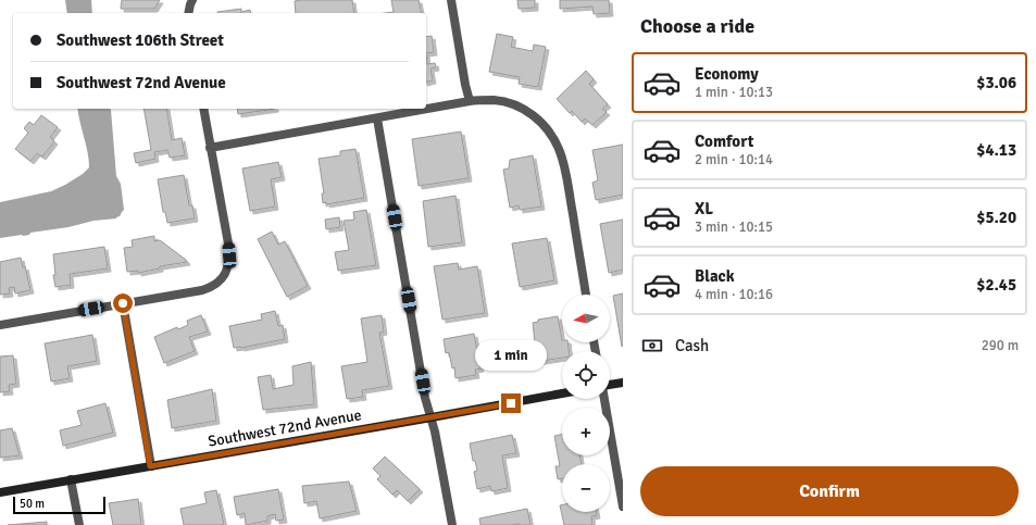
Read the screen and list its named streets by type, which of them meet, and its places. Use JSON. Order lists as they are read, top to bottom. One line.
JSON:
{"streets":{"street":["Southwest 72nd Avenue"]},"scale_bar":"50 m","north":"left","page":{"heading":"Choose a ride","banner":["Southwest 106th Street","Southwest 72nd Avenue"],"list":[{"name":"Economy","note":"1 min · 10:13","value":"$3.06"},{"name":"Comfort","note":"2 min · 10:14","value":"$4.13"},{"name":"XL","note":"3 min · 10:15","value":"$5.20"},{"name":"Black","note":"4 min · 10:16","value":"$2.45"}],"map_buttons":["+","−"],"pay":["Cash","290 m"],"bubble":"1 min","buttons":"Confirm","scale":"50 m"}}
